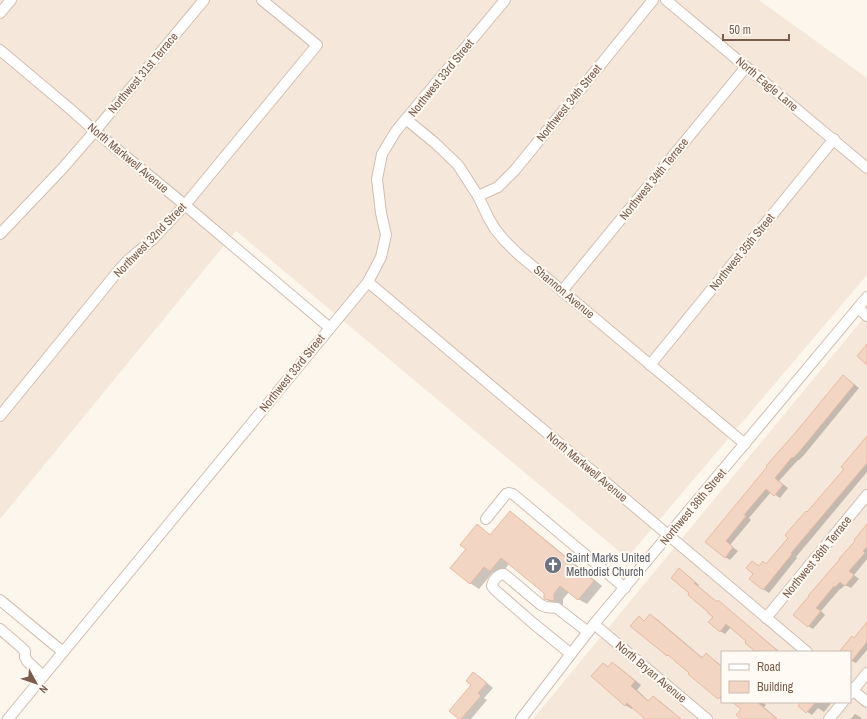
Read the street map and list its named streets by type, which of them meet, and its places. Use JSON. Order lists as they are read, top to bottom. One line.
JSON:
{"streets":{"street":["Northwest 31st Terrace","Northwest 33rd Street","North Eagle Lane","Northwest 34th Street","North Markwell Avenue","Northwest 34th Terrace","Northwest 32nd Street","Northwest 35th Street","Shannon Avenue","Northwest 36th Street","Northwest 36th Terrace","North Bryan Avenue"]},"crossings":[["Northwest 31st Terrace","North Markwell Avenue"],["Northwest 33rd Street","North Markwell Avenue"],["Northwest 33rd Street","Shannon Avenue"],["North Eagle Lane","Northwest 34th Terrace"],["North Eagle Lane","Northwest 35th Street"],["Northwest 34th Street","Shannon Avenue"],["North Markwell Avenue","Northwest 32nd Street"],["North Markwell Avenue","Northwest 36th Street"],["North Markwell Avenue","Northwest 36th Terrace"],["Northwest 34th Terrace","Shannon Avenue"],["Northwest 35th Street","Shannon Avenue"],["Shannon Avenue","Northwest 36th Street"],["Northwest 36th Street","North Bryan Avenue"]],"places":{"church":["Saint Marks United Methodist Church"]},"legend":["Road","Building"],"scale_bar":"50 m","north":"bottom right"}
